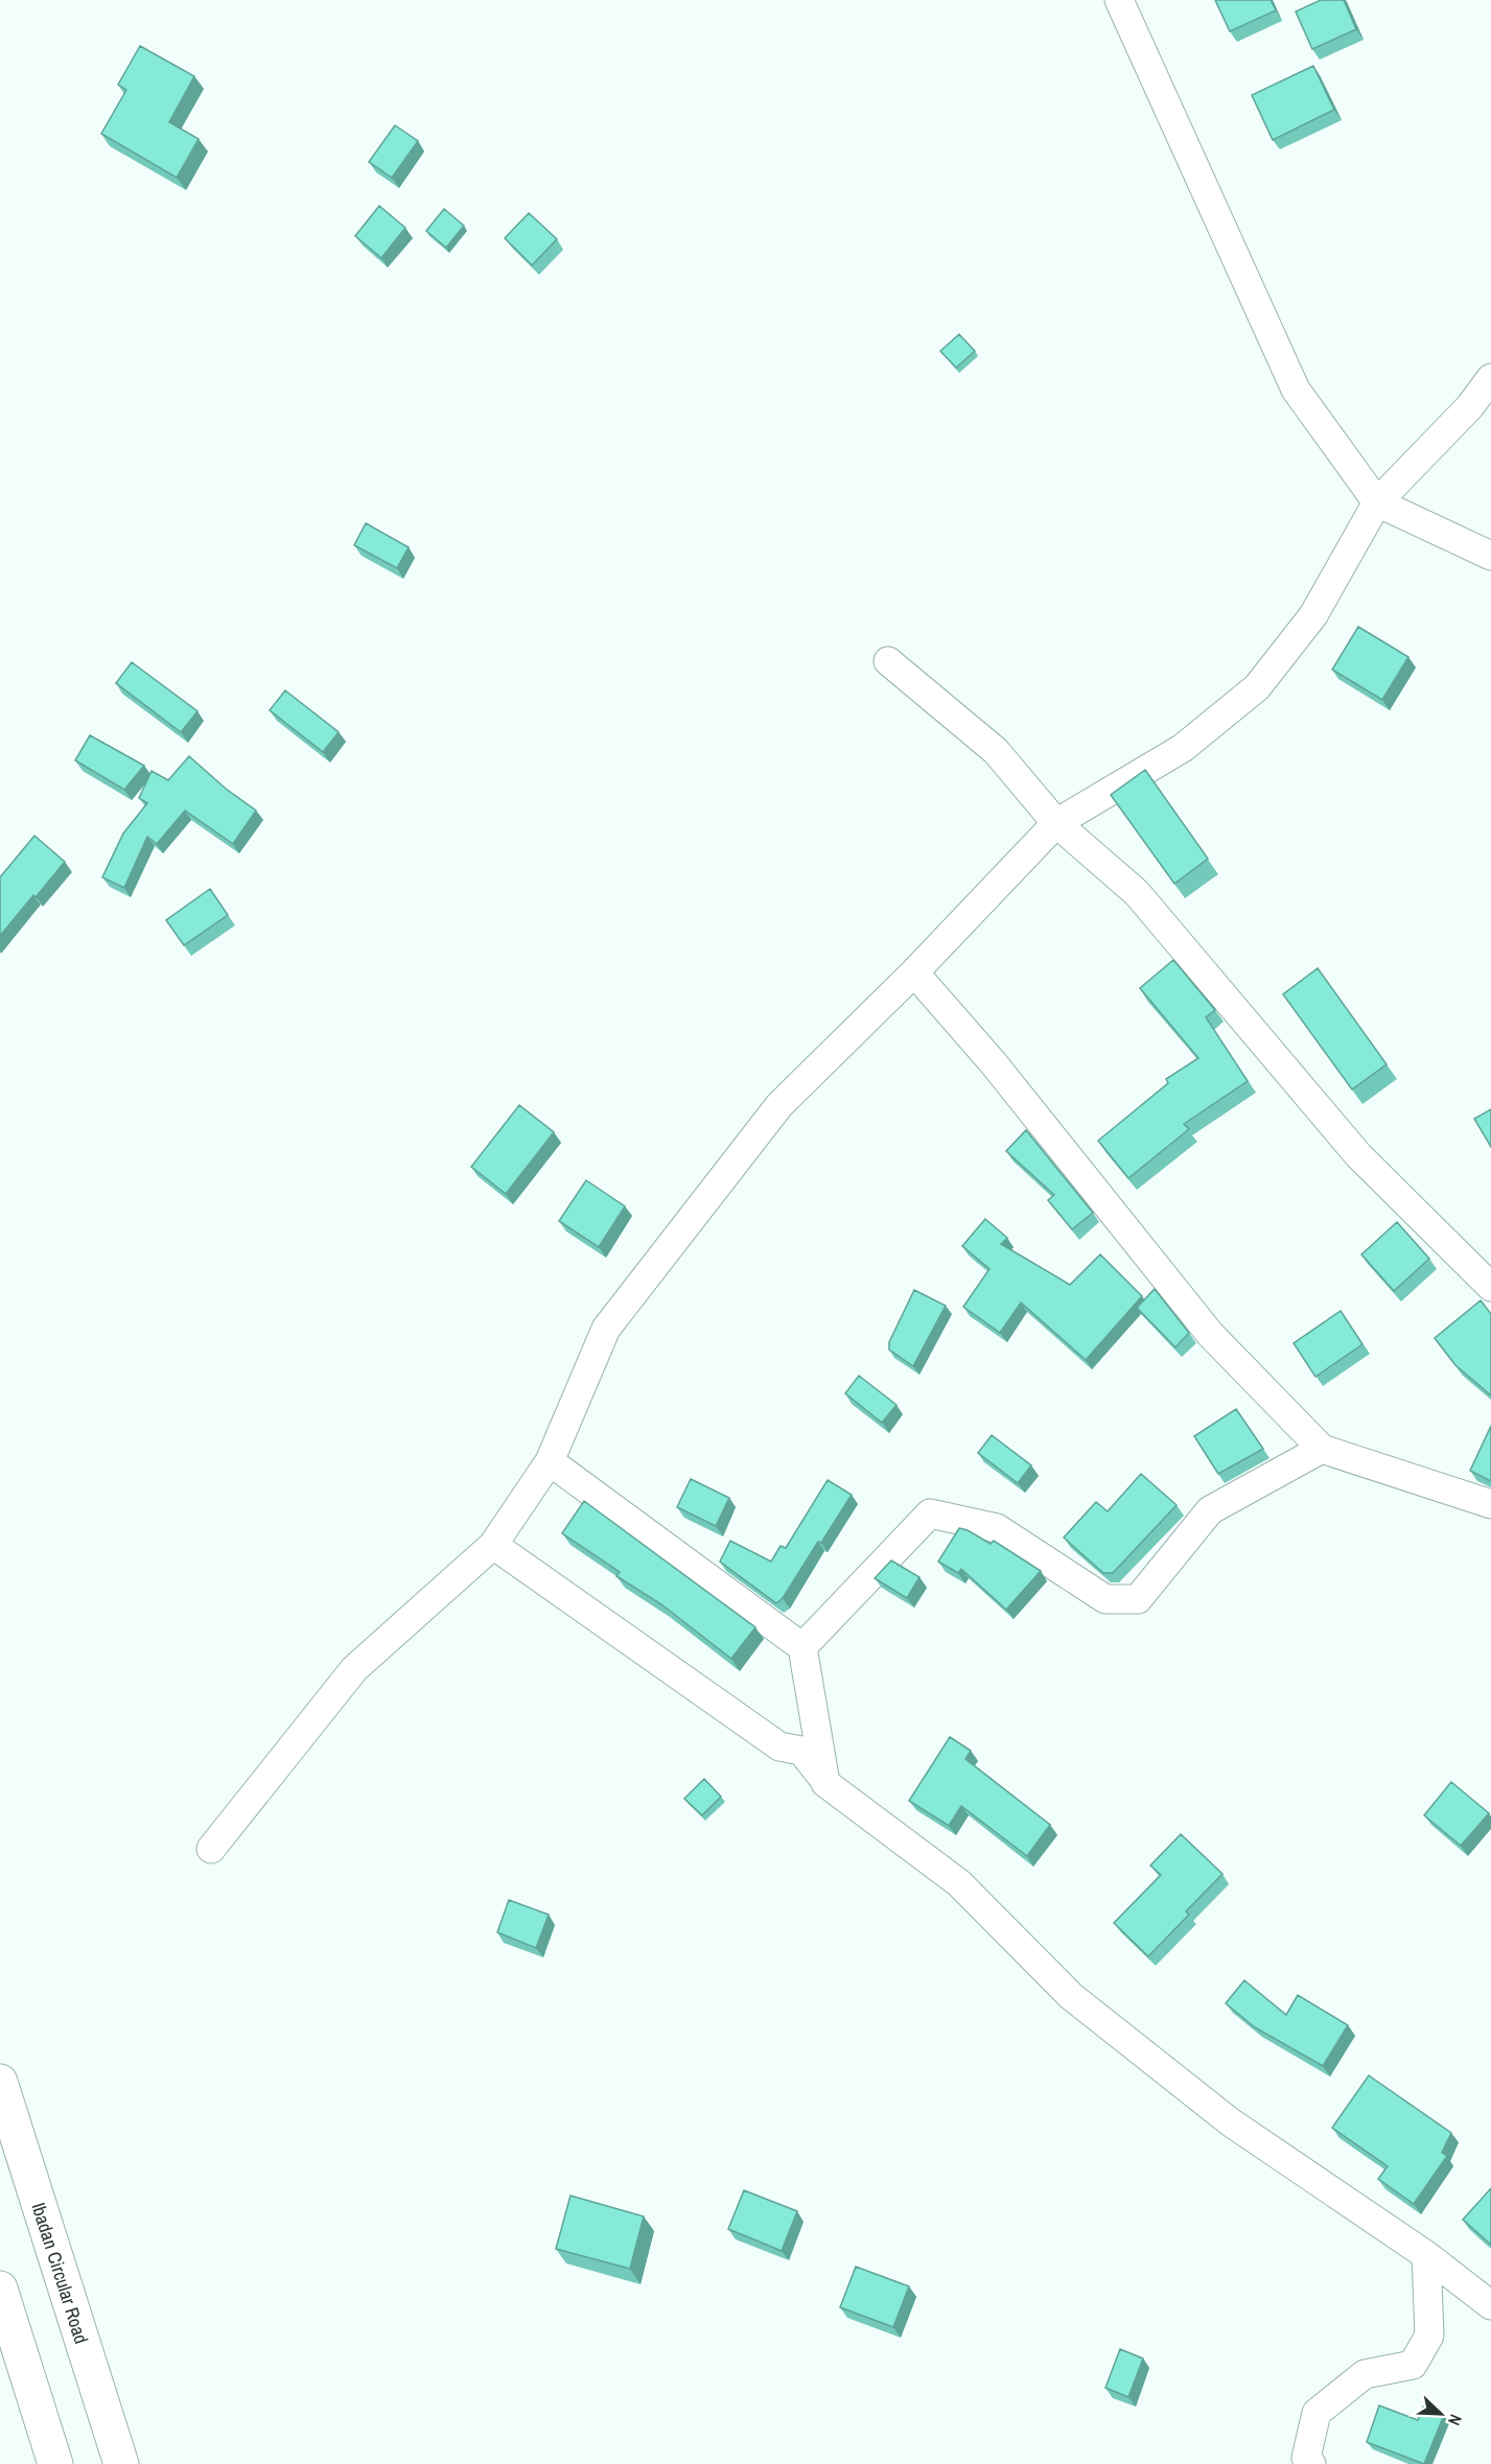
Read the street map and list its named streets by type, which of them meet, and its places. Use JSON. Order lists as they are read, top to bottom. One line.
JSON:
{"streets":{"highway":["Ibadan Circular Road"]},"north":"bottom right"}
